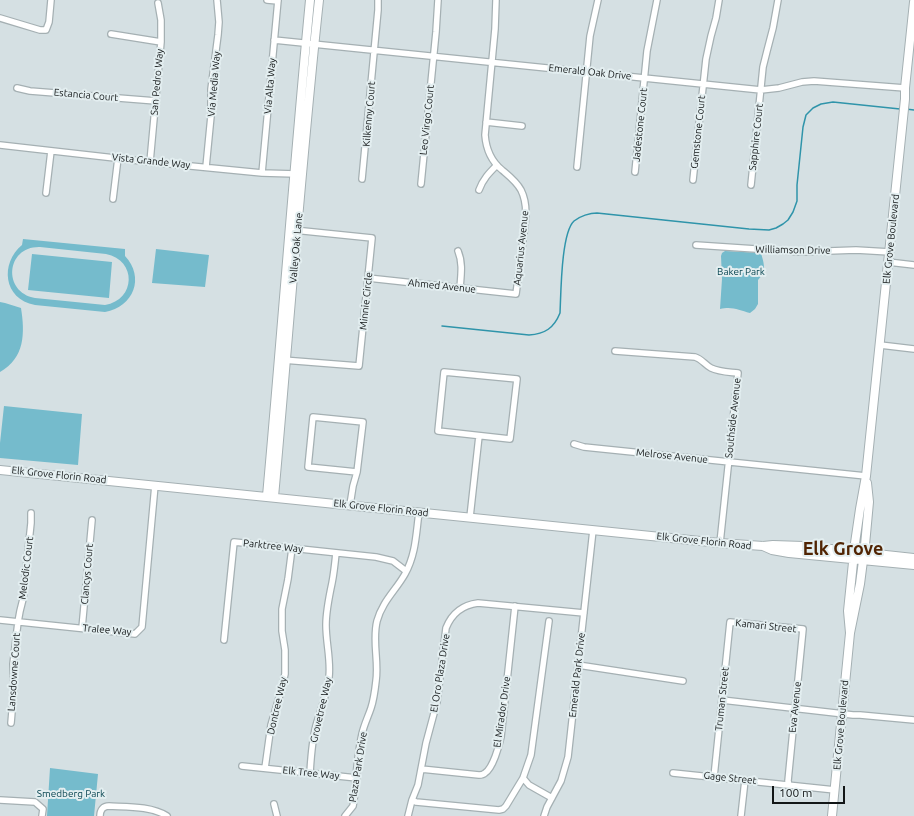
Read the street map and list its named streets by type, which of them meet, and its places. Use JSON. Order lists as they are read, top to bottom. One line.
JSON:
{"streets":{"main road":["Elk Grove Boulevard","Valley Oak Lane","Elk Grove Florin Road"],"street":["Emerald Oak Drive","San Pedro Way","Via Media Way","Via Alta Way","Estancia Court","Kilkenny Court","Leo Virgo Court","Jadestone Court","Gemstone Court","Sapphire Court","Vista Grande Way","Aquarius Avenue","Williamson Drive","Ahmed Avenue","Minnie Circle","Southside Avenue","Melrose Avenue","Parktree Way","Melodic Court","Clancys Court","Kamari Street","Tralee Way","Lansdowne Court","El Oro Plaza Drive","Emerald Park Drive","Truman Street","Dontree Way","Eva Avenue","Grovetree Way","El Mirador Drive","Plaza Park Drive","Elk Tree Way","Gage Street"]},"crossings":[["Emerald Oak Drive","Via Alta Way"],["Emerald Oak Drive","Kilkenny Court"],["Emerald Oak Drive","Leo Virgo Court"],["Emerald Oak Drive","Jadestone Court"],["Emerald Oak Drive","Gemstone Court"],["Emerald Oak Drive","Sapphire Court"],["Emerald Oak Drive","Elk Grove Boulevard"],["Emerald Oak Drive","Valley Oak Lane"],["Emerald Oak Drive","Aquarius Avenue"],["San Pedro Way","Estancia Court"],["San Pedro Way","Vista Grande Way"],["Via Media Way","Vista Grande Way"],["Via Alta Way","Vista Grande Way"],["Vista Grande Way","Valley Oak Lane"],["Elk Grove Boulevard","Williamson Drive"],["Elk Grove Boulevard","Melrose Avenue"],["Elk Grove Boulevard","Elk Grove Florin Road"],["Elk Grove Boulevard","Gage Street"],["Valley Oak Lane","Minnie Circle"],["Valley Oak Lane","Elk Grove Florin Road"],["Aquarius Avenue","Ahmed Avenue"],["Ahmed Avenue","Minnie Circle"],["Southside Avenue","Melrose Avenue"],["Southside Avenue","Elk Grove Florin Road"],["Elk Grove Florin Road","Tralee Way"],["Elk Grove Florin Road","Emerald Park Drive"],["Elk Grove Florin Road","Plaza Park Drive"],["Parktree Way","Dontree Way"],["Parktree Way","Grovetree Way"],["Parktree Way","Plaza Park Drive"],["Melodic Court","Tralee Way"],["Melodic Court","Lansdowne Court"],["Clancys Court","Tralee Way"],["Kamari Street","Truman Street"],["Kamari Street","Eva Avenue"],["Tralee Way","Lansdowne Court"],["El Oro Plaza Drive","Emerald Park Drive"],["El Oro Plaza Drive","El Mirador Drive"],["Truman Street","Gage Street"],["Dontree Way","Elk Tree Way"],["Eva Avenue","Gage Street"],["Grovetree Way","Elk Tree Way"],["Plaza Park Drive","Elk Tree Way"]],"districts":["Elk Grove"],"parks":["Baker Park","Smedberg Park"],"scale_bar":"100 m"}
